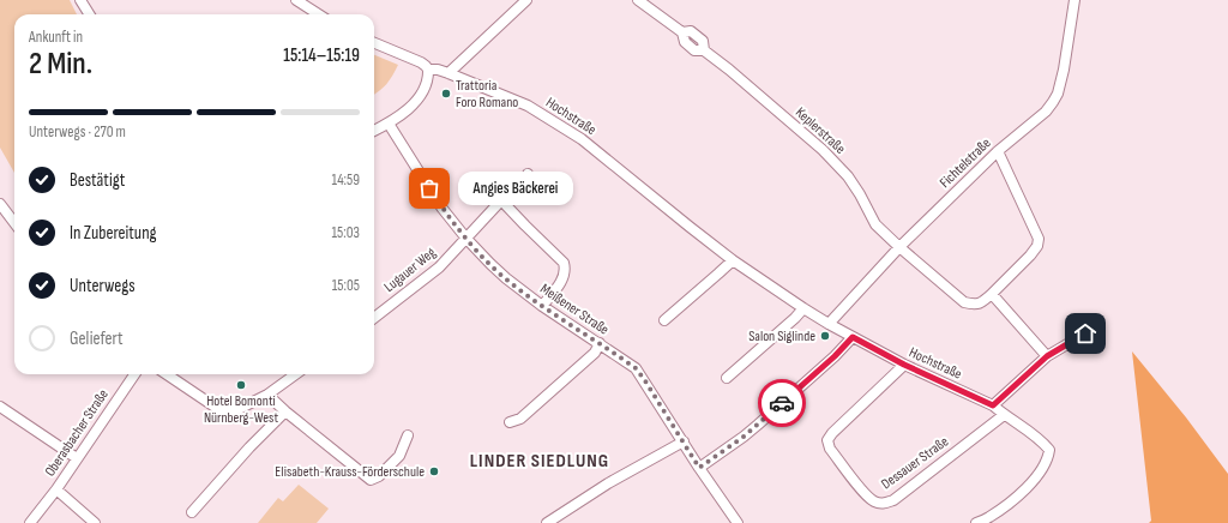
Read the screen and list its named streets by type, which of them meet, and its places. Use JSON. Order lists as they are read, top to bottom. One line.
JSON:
{"streets":{"street":["Hochstraße","Keplerstraße","Fichtelstraße","Lugauer Weg","Meißener Straße","Oberasbacher Straße","Dessauer Straße"]},"crossings":[["Hochstraße","Fichtelstraße"],["Hochstraße","Dessauer Straße"],["Keplerstraße","Fichtelstraße"],["Lugauer Weg","Meißener Straße"]],"districts":["LINDER SIEDLUNG"],"places":["Trattoria Foro Romano","Angies Bäckerei","Salon Siglinde","Hotel Bomonti Nürnberg-West","Elisabeth-Krauss-Förderschule"],"page":{"heading":["2 Min.","Ankunft in","15:14–15:19"],"bar":"Unterwegs · 270 m","list":[["Bestätigt","14:59"],["In Zubereitung","15:03"],["Unterwegs","15:05"],"Geliefert"],"bubble":"Angies Bäckerei"}}
